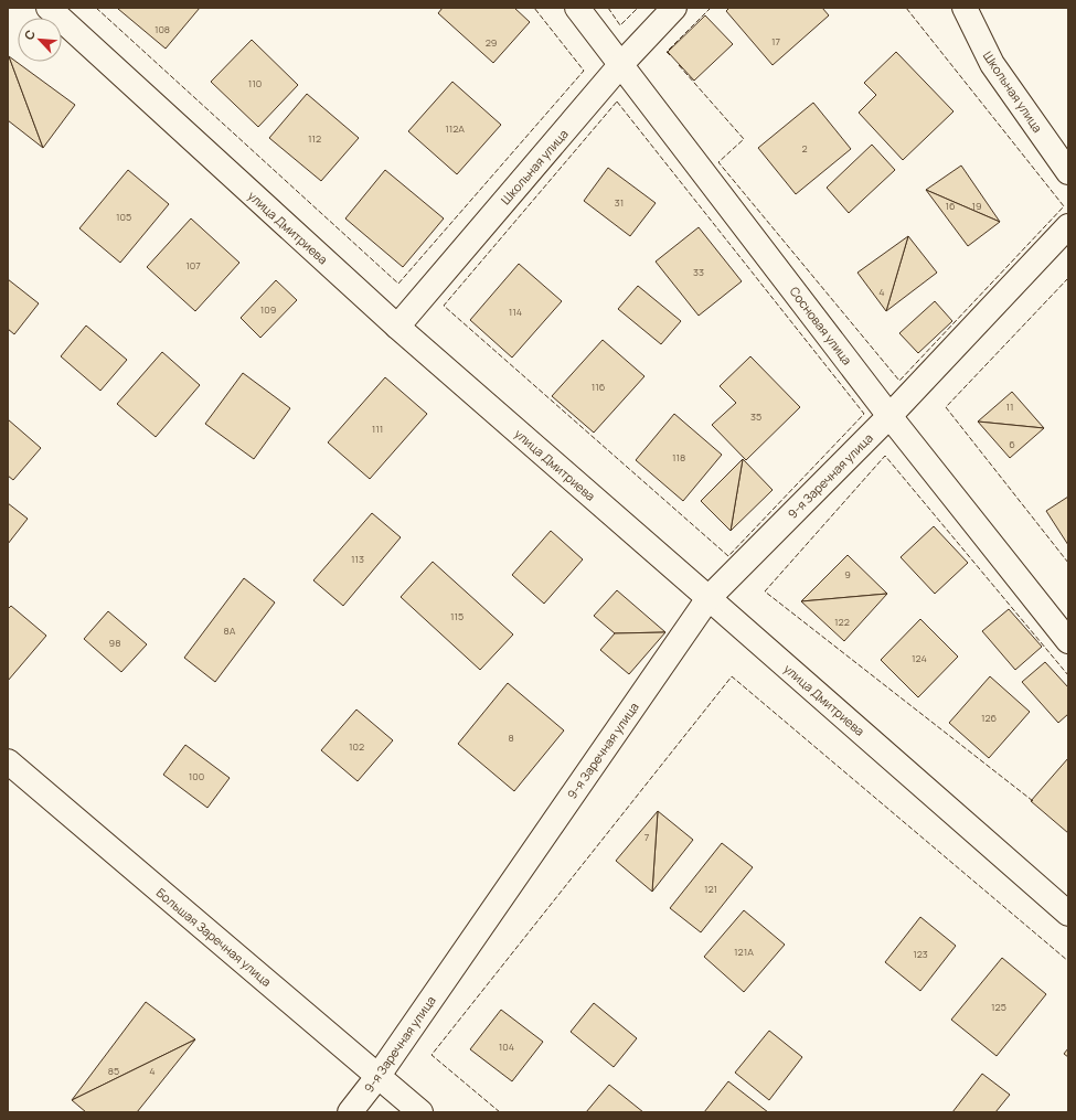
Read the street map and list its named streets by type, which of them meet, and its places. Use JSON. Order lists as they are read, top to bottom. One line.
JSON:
{"streets":{"street":["Школьная улица","улица Дмитриева","Сосновая улица","9-я Заречная улица","Большая Заречная улица"]},"crossings":[["Школьная улица","улица Дмитриева"],["Школьная улица","Сосновая улица"],["улица Дмитриева","9-я Заречная улица"],["Сосновая улица","9-я Заречная улица"],["9-я Заречная улица","Большая Заречная улица"]],"house_numbers":["108","17","29","110","112А","112","2","31","16","19","105","107","33","4","109","114","116","11","35","111","6","118","113","9","115","122","8А","98","124","126","8","102","100","7","121","121А","123","125","104","85","4"],"north":"top left"}
